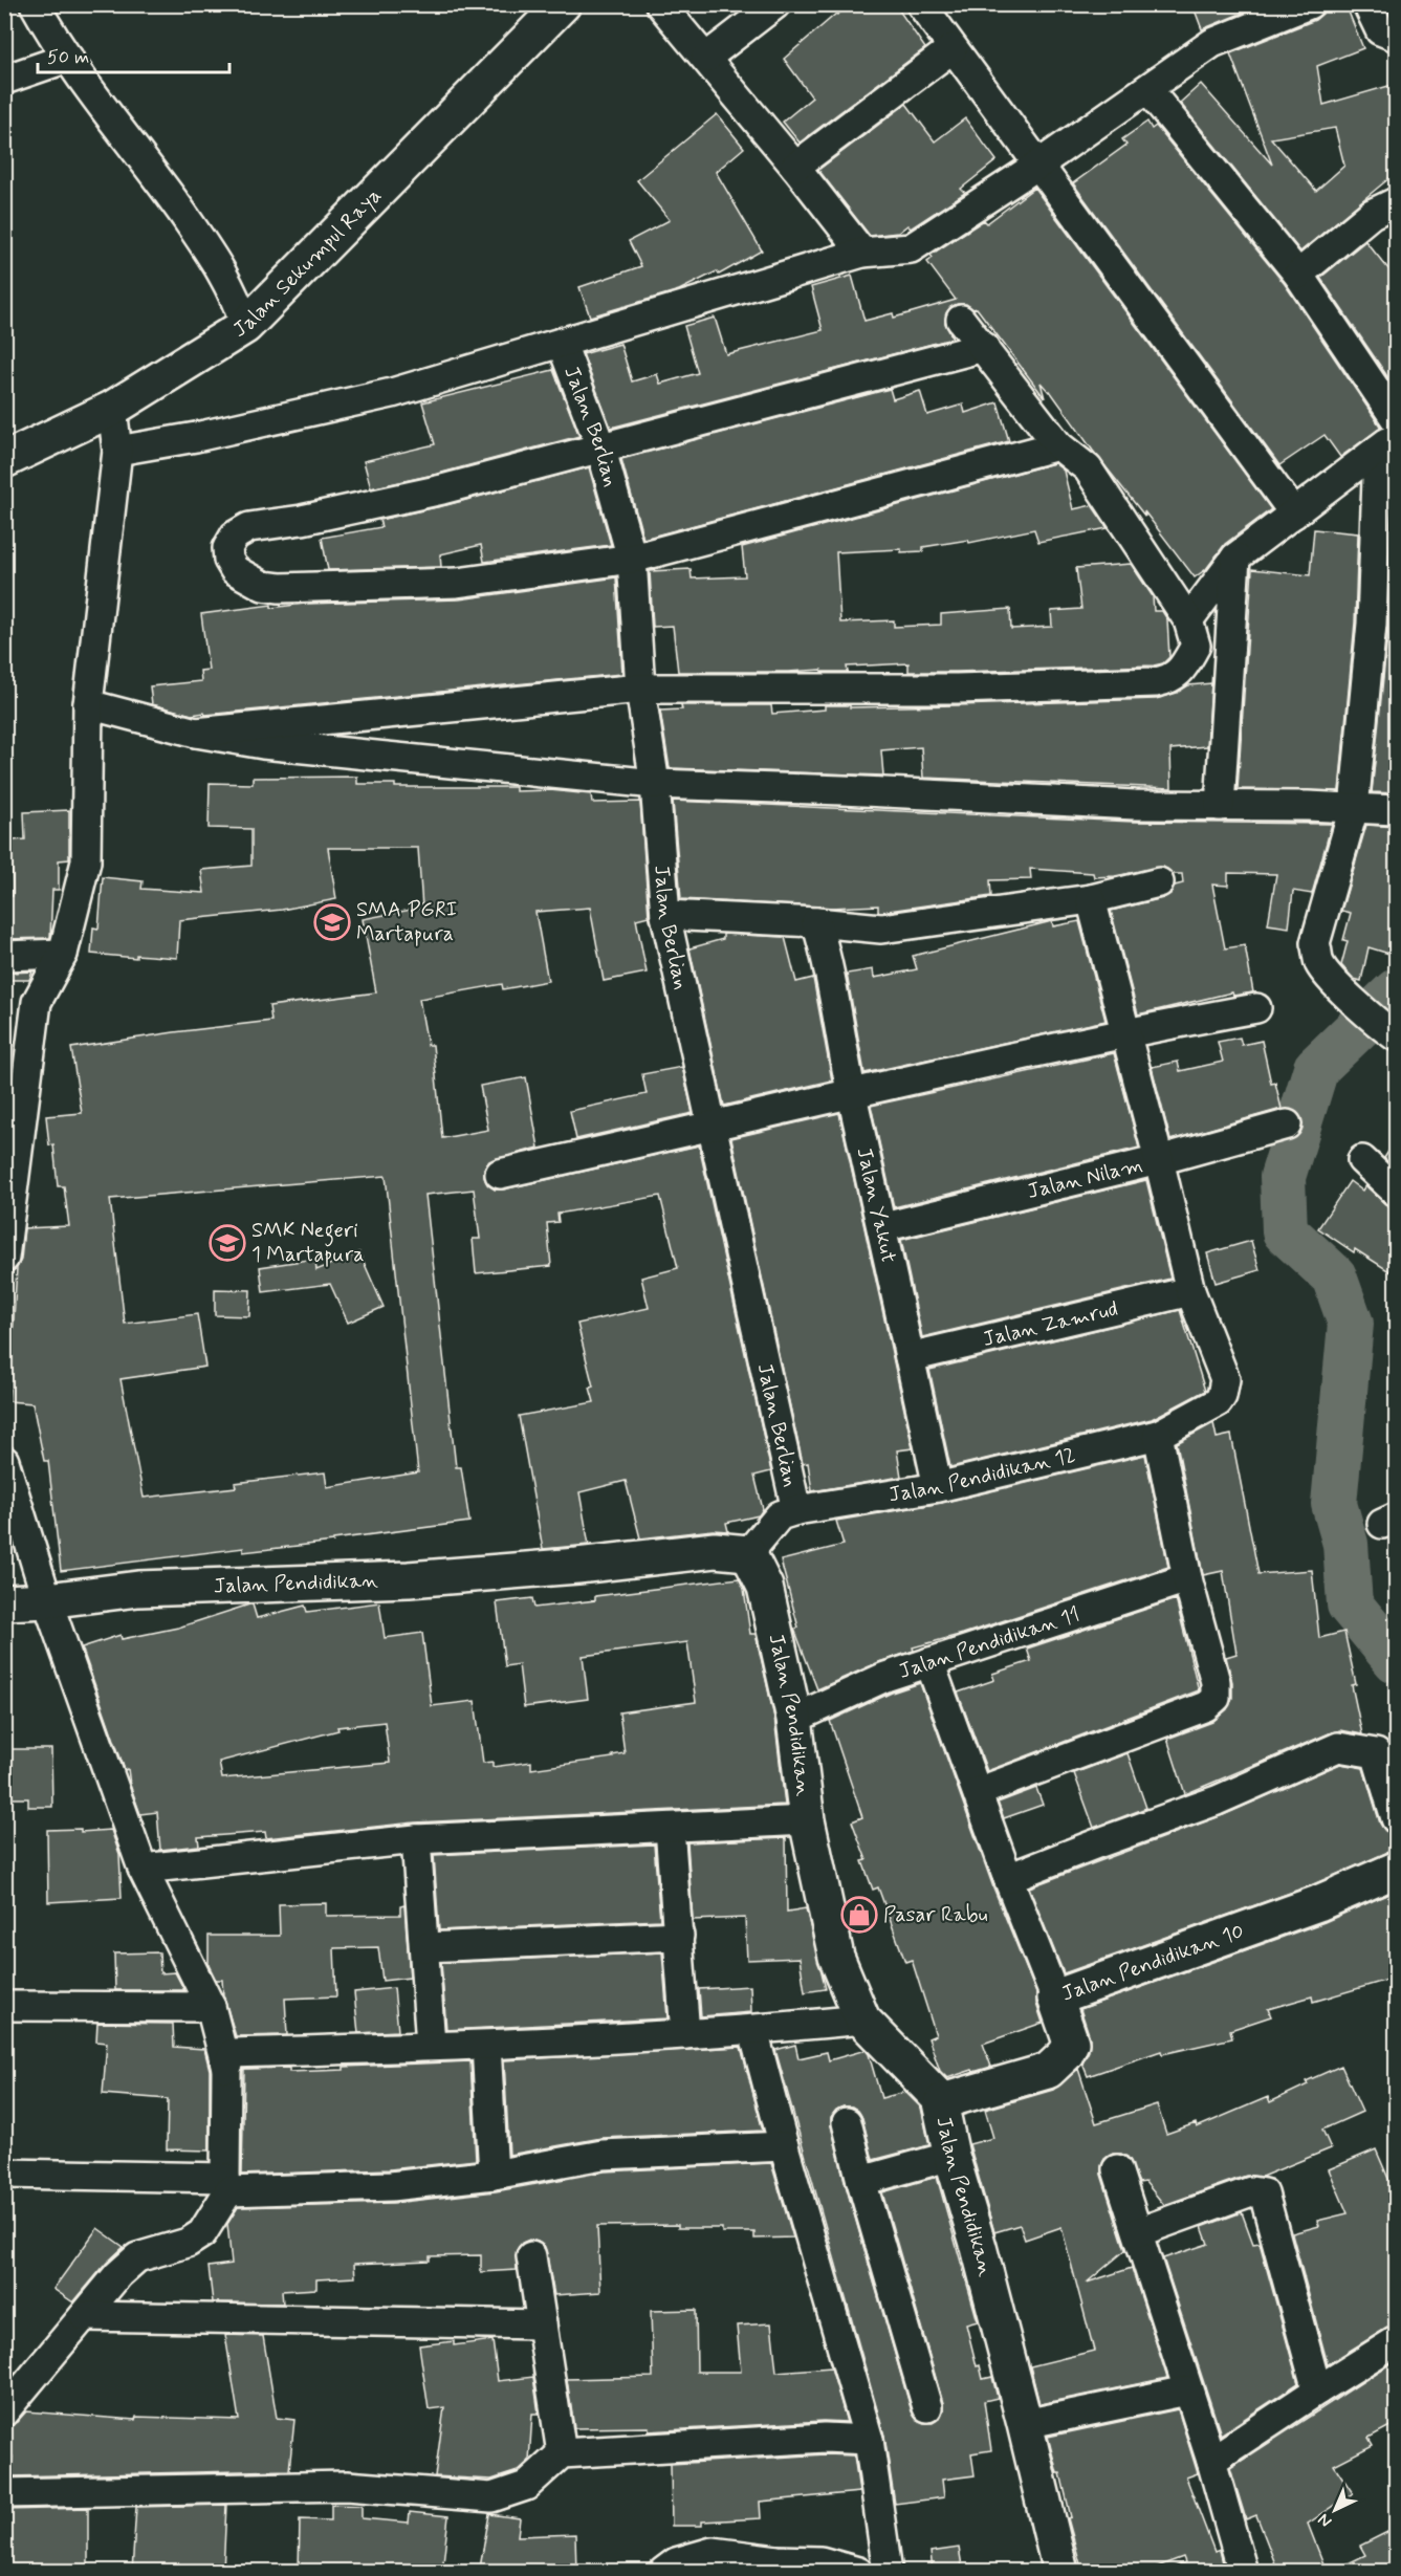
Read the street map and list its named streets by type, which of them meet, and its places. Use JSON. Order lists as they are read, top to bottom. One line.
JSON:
{"streets":{"street":["Jalan Sekumpul Raya","Jalan Berlian","Jalan Nilam","Jalan Yakut","Jalan Zamrud","Jalan Pendidikan 12","Jalan Pendidikan","Jalan Pendidikan 11","Jalan Pendidikan 10"]},"crossings":[["Jalan Berlian","Jalan Pendidikan 12"],["Jalan Nilam","Jalan Yakut"],["Jalan Yakut","Jalan Zamrud"],["Jalan Yakut","Jalan Pendidikan 12"],["Jalan Zamrud","Jalan Pendidikan 12"],["Jalan Pendidikan 12","Jalan Pendidikan"],["Jalan Pendidikan","Jalan Pendidikan 11"],["Jalan Pendidikan","Jalan Pendidikan 10"]],"places":{"school or university":["SMA PGRI Martapura","SMK Negeri 1 Martapura"],"shop":["Pasar Rabu"]},"scale_bar":"50 m","north":"bottom left"}
